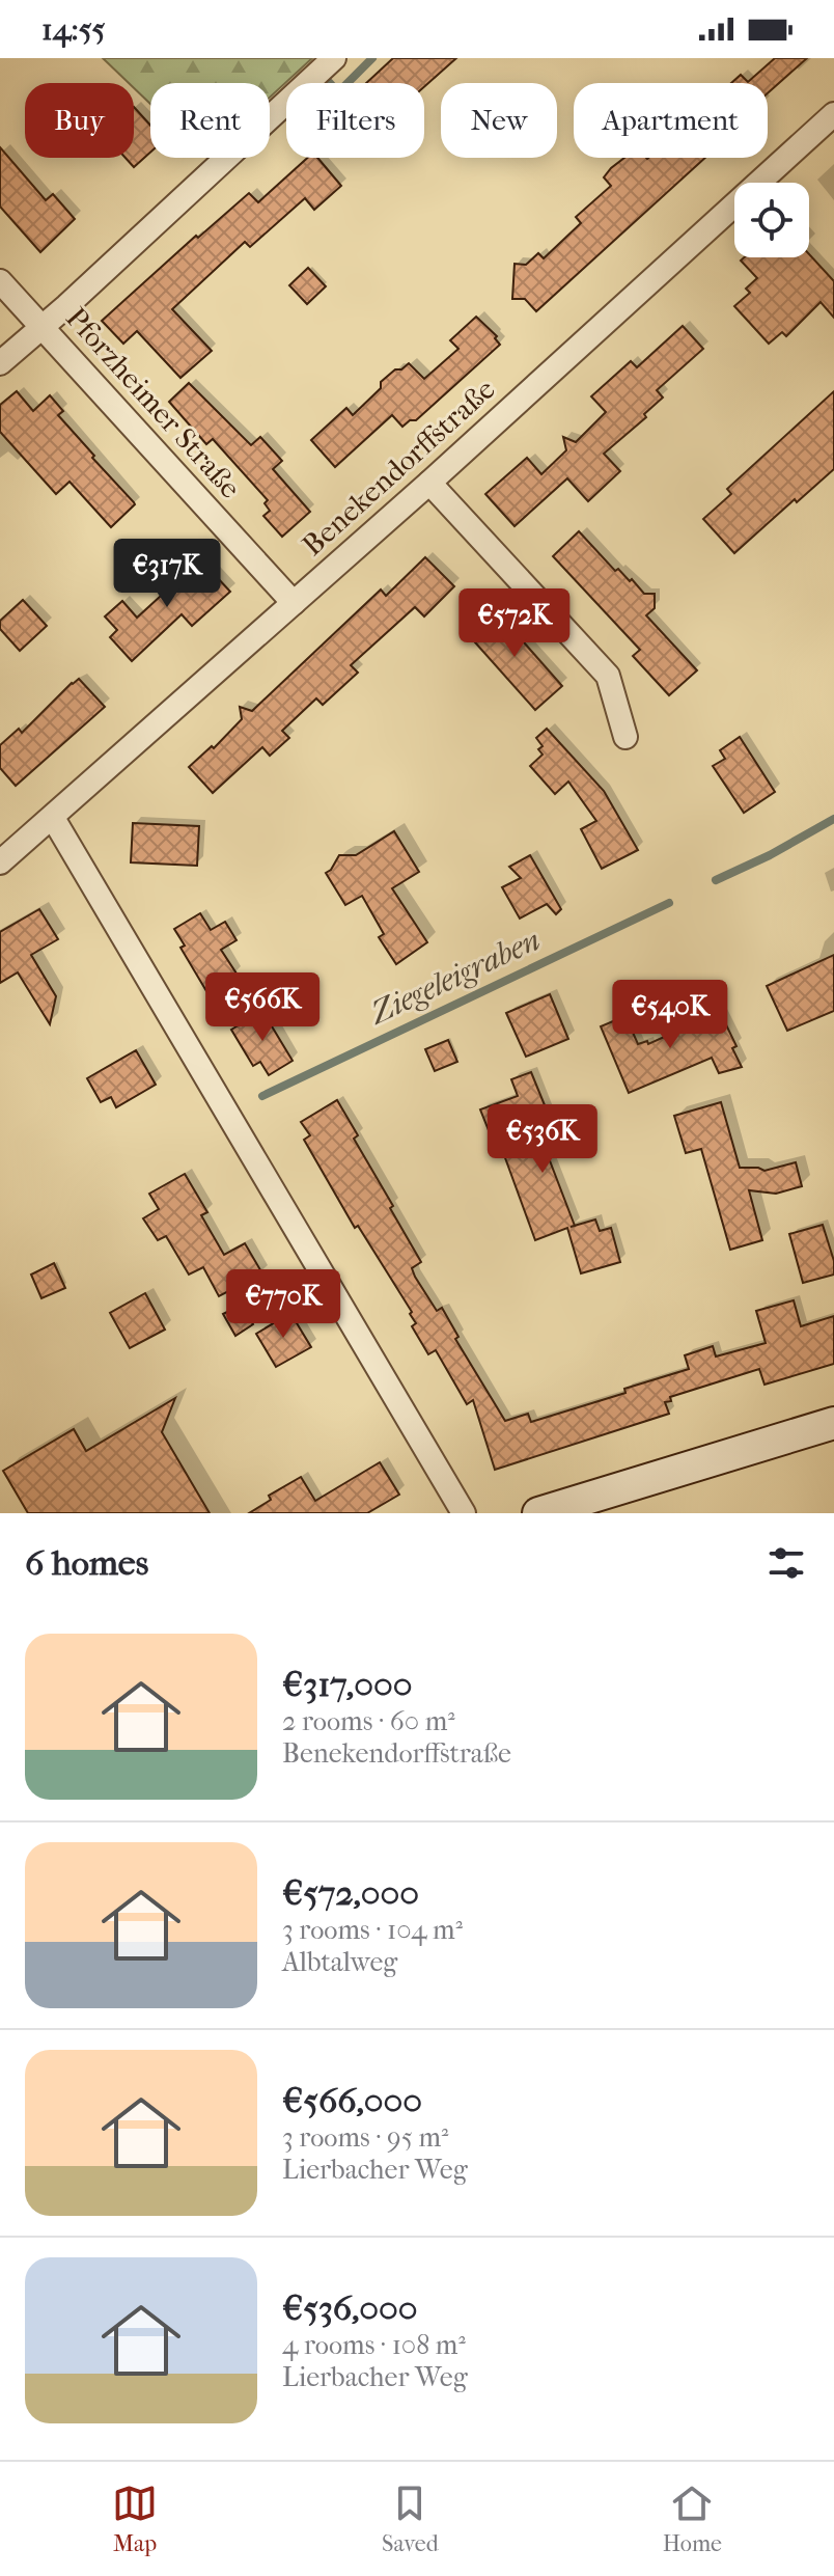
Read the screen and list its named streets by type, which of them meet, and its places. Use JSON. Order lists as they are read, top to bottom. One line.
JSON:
{"streets":{"street":["Pforzheimer Straße","Benekendorffstraße"]},"crossings":[["Pforzheimer Straße","Benekendorffstraße"]],"water":["Ziegeleigraben"],"page":{"status":"14:55","chip":["Buy","Rent","Filters","New","Apartment"],"price":["€317K","€572K","€566K","€540K","€536K","€770K"],"heading":"6 homes","list":[{"name":"€317,000","note":"2 rooms · 60 m² · Benekendorffstraße"},{"name":"€572,000","note":"3 rooms · 104 m² · Albtalweg"},{"name":"€566,000","note":"3 rooms · 95 m² · Lierbacher Weg"},{"name":"€536,000","note":"4 rooms · 108 m² · Lierbacher Weg"}],"tabs":["Map","Saved","Home"]}}
